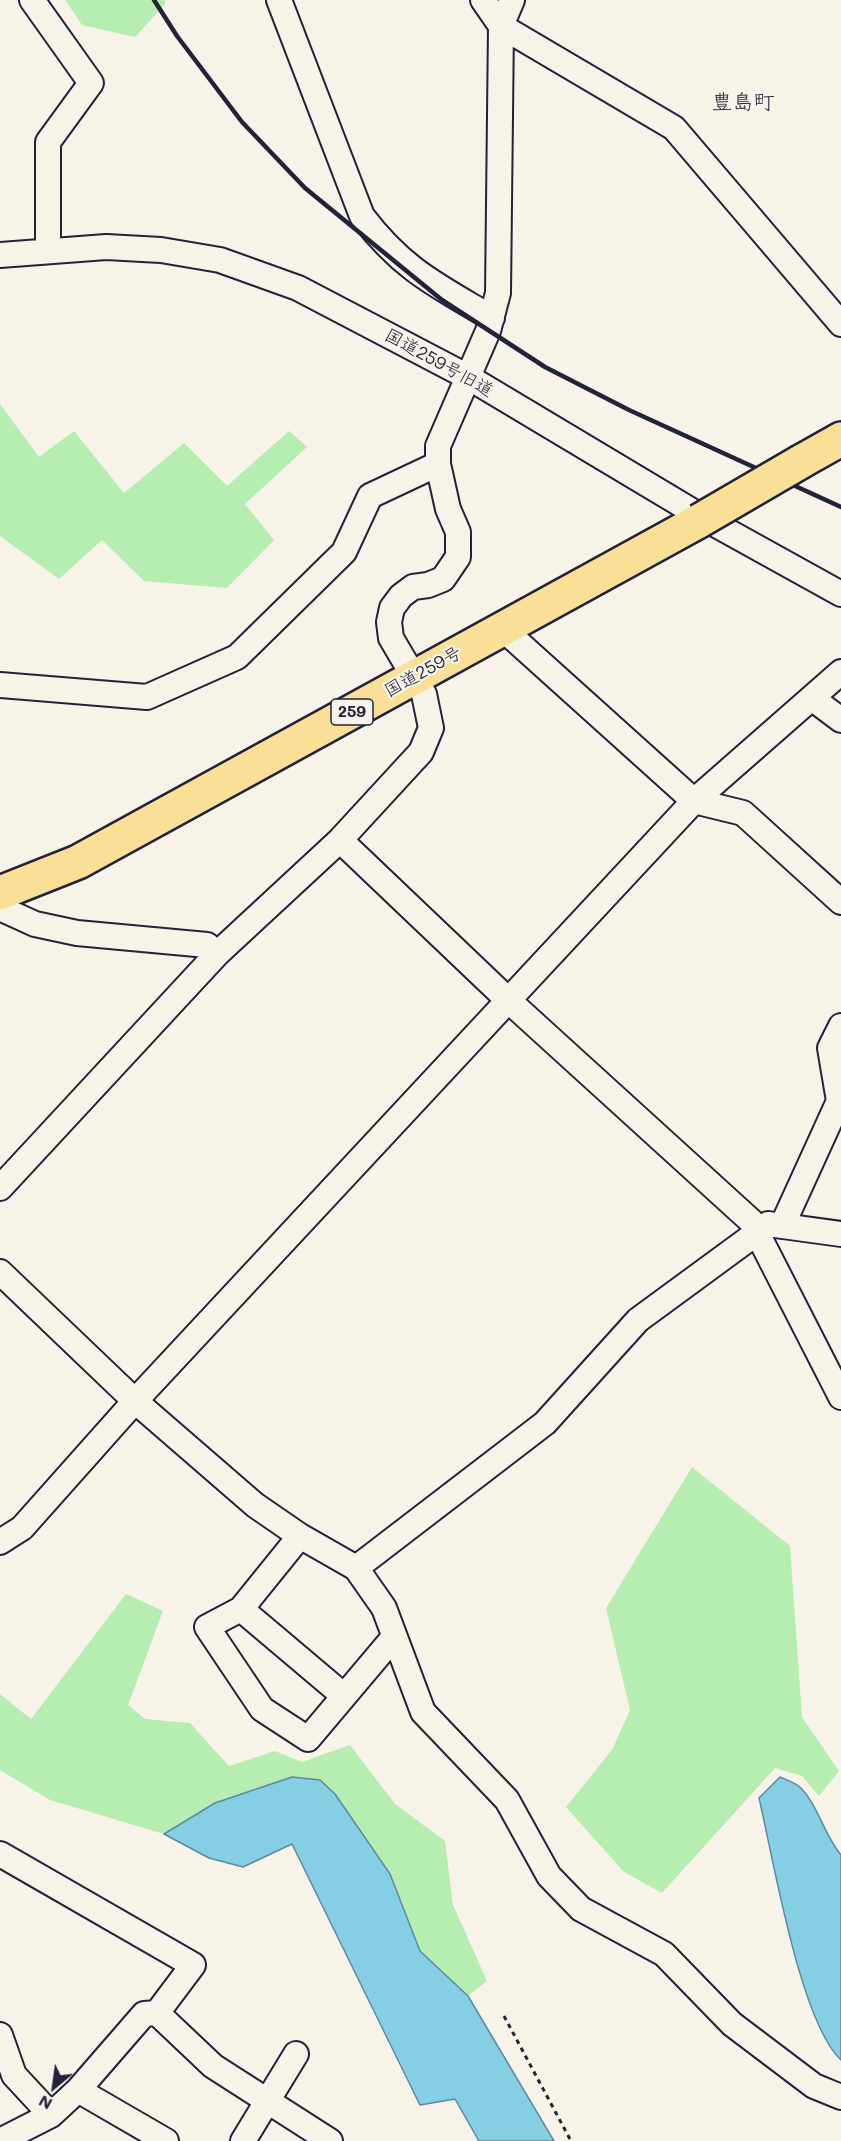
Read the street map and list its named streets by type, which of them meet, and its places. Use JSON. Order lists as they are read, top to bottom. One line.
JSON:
{"streets":{"highway":["国道259号","259"],"street":["国道259号旧道"]},"districts":["豊島町"],"north":"bottom left"}
